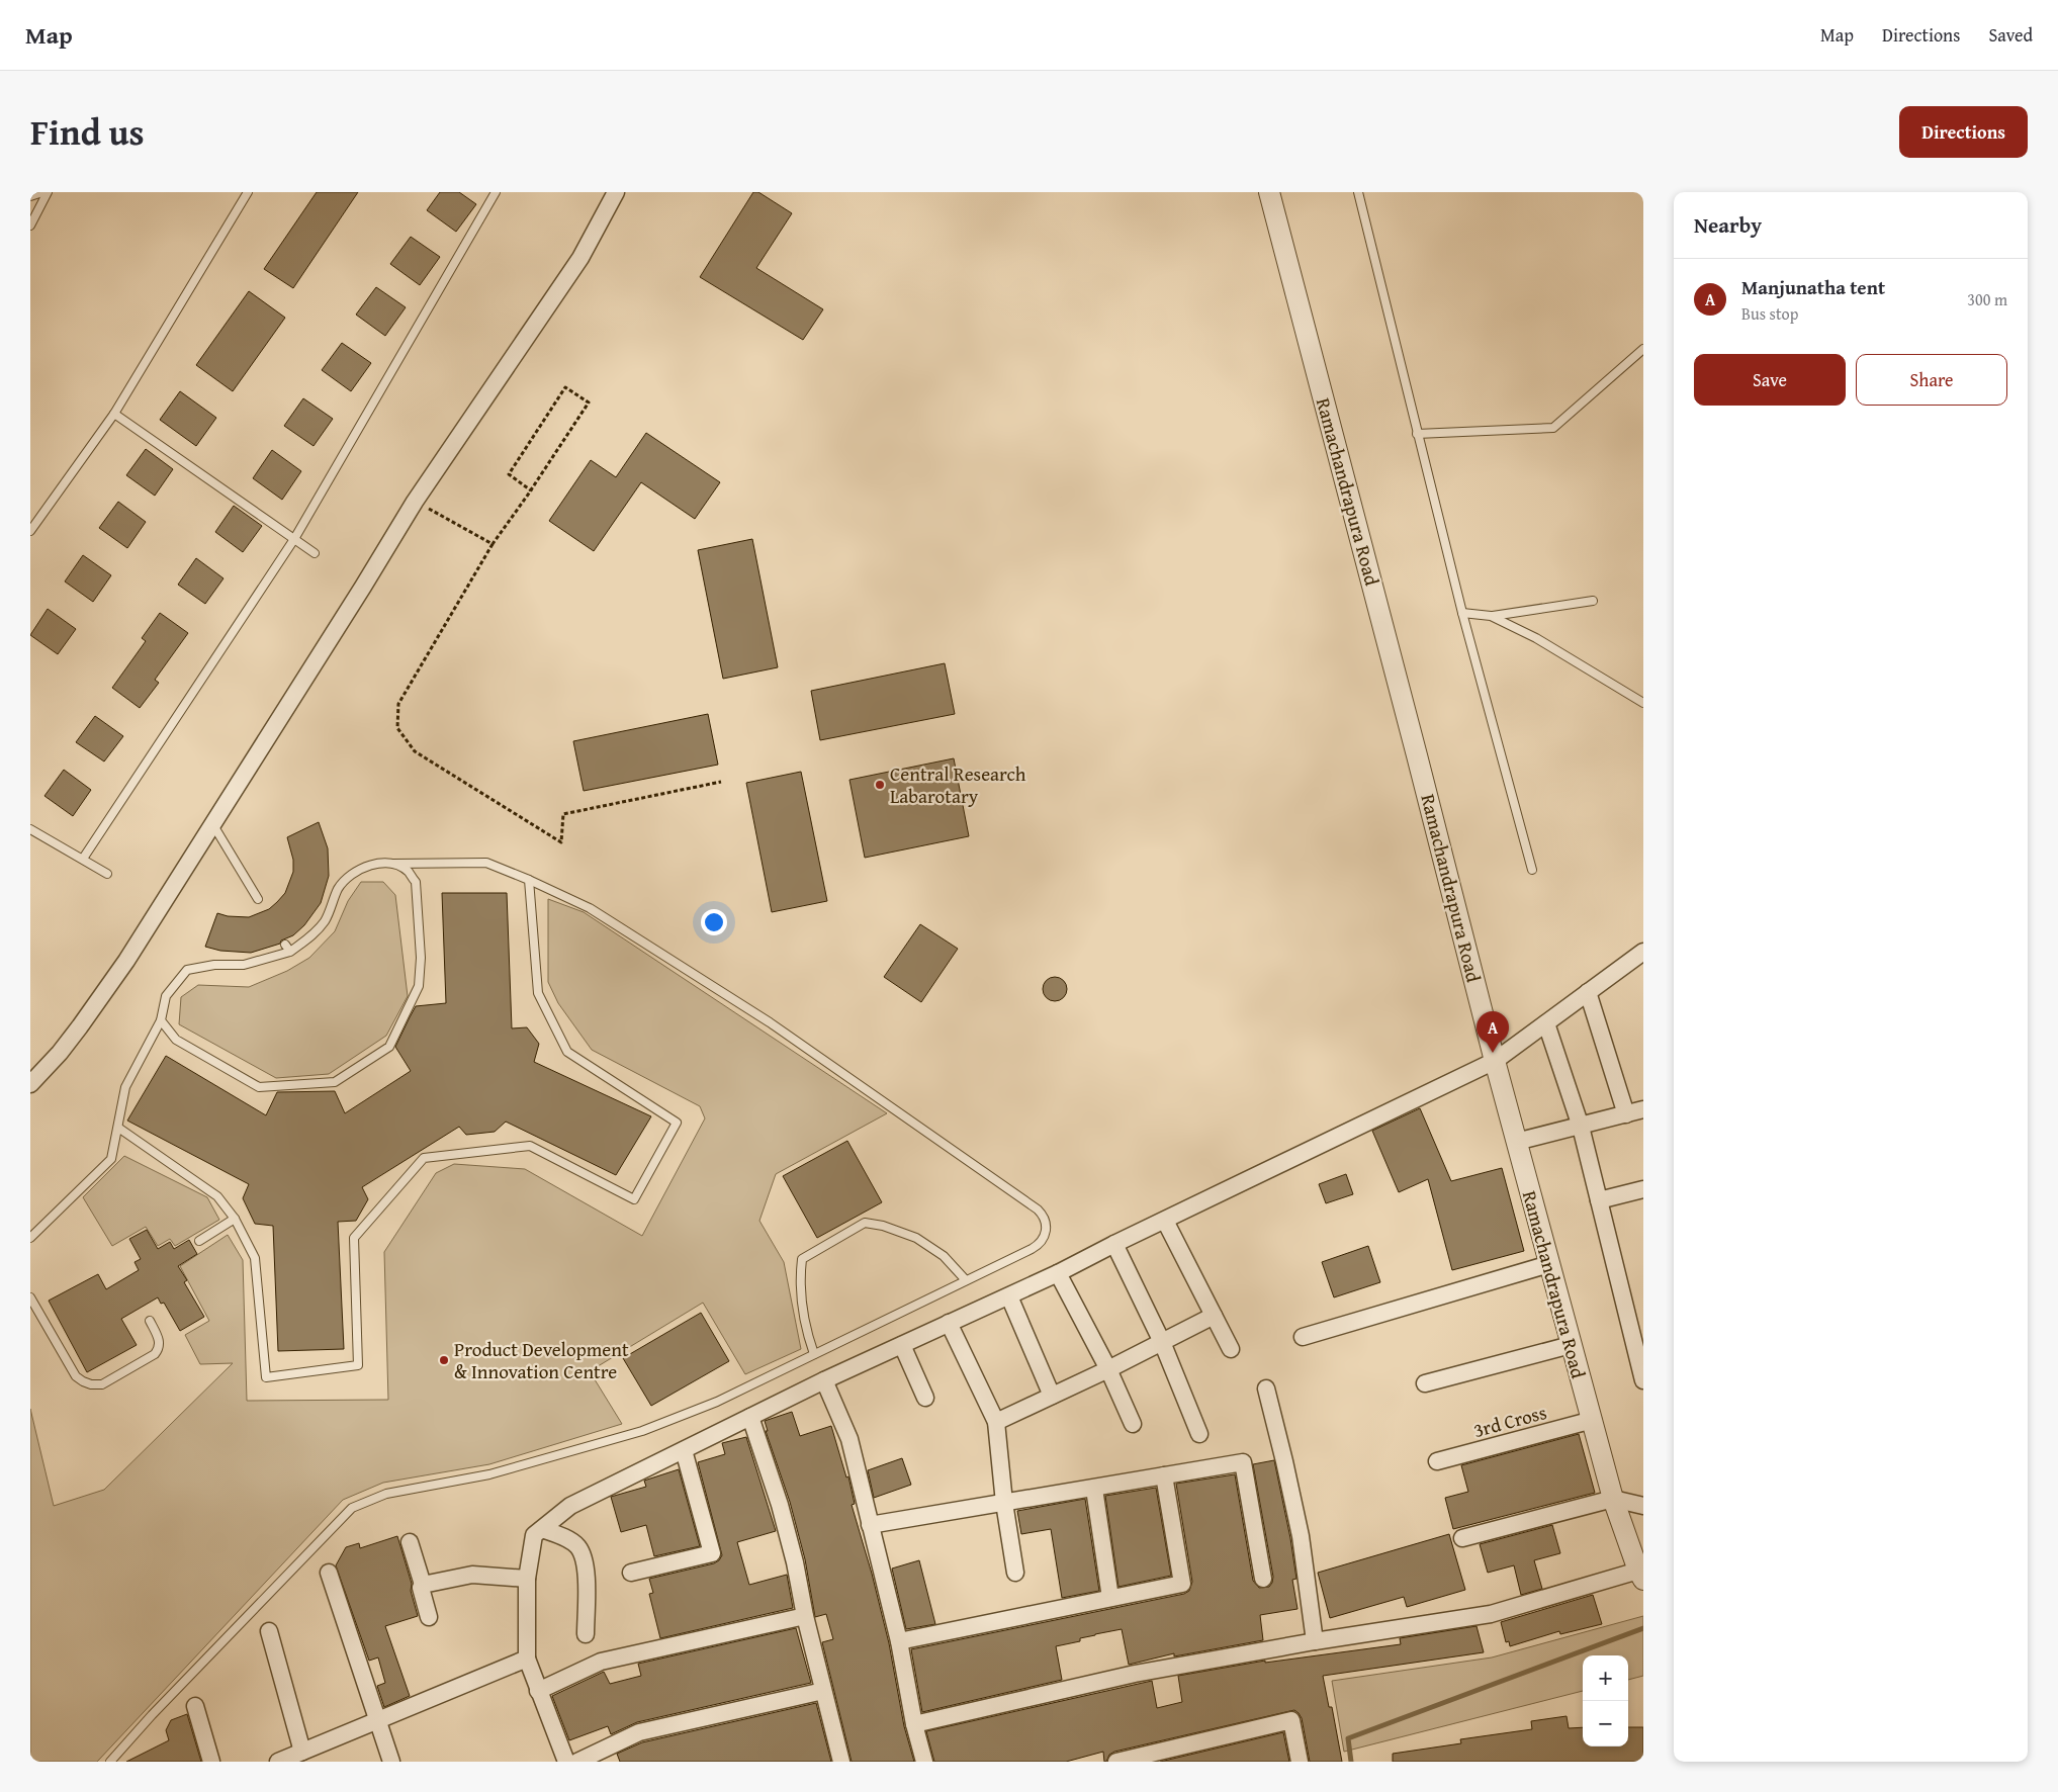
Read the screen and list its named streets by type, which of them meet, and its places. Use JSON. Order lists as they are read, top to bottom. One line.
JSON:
{"streets":{"street":["Ramachandrapura Road","3rd Cross"]},"crossings":[["Ramachandrapura Road","3rd Cross"]],"places":["Central Research Labarotary","Product Development & Innovation Centre"],"page":{"header":"Map","nav":["Map","Directions","Saved"],"title":"Find us","buttons":["Directions",["Save","Share"]],"heading":"Nearby","list":[{"mark":"A","name":"Manjunatha tent","note":"Bus stop","value":"300 m"}],"pins":"A","map_buttons":["+","−"]}}
